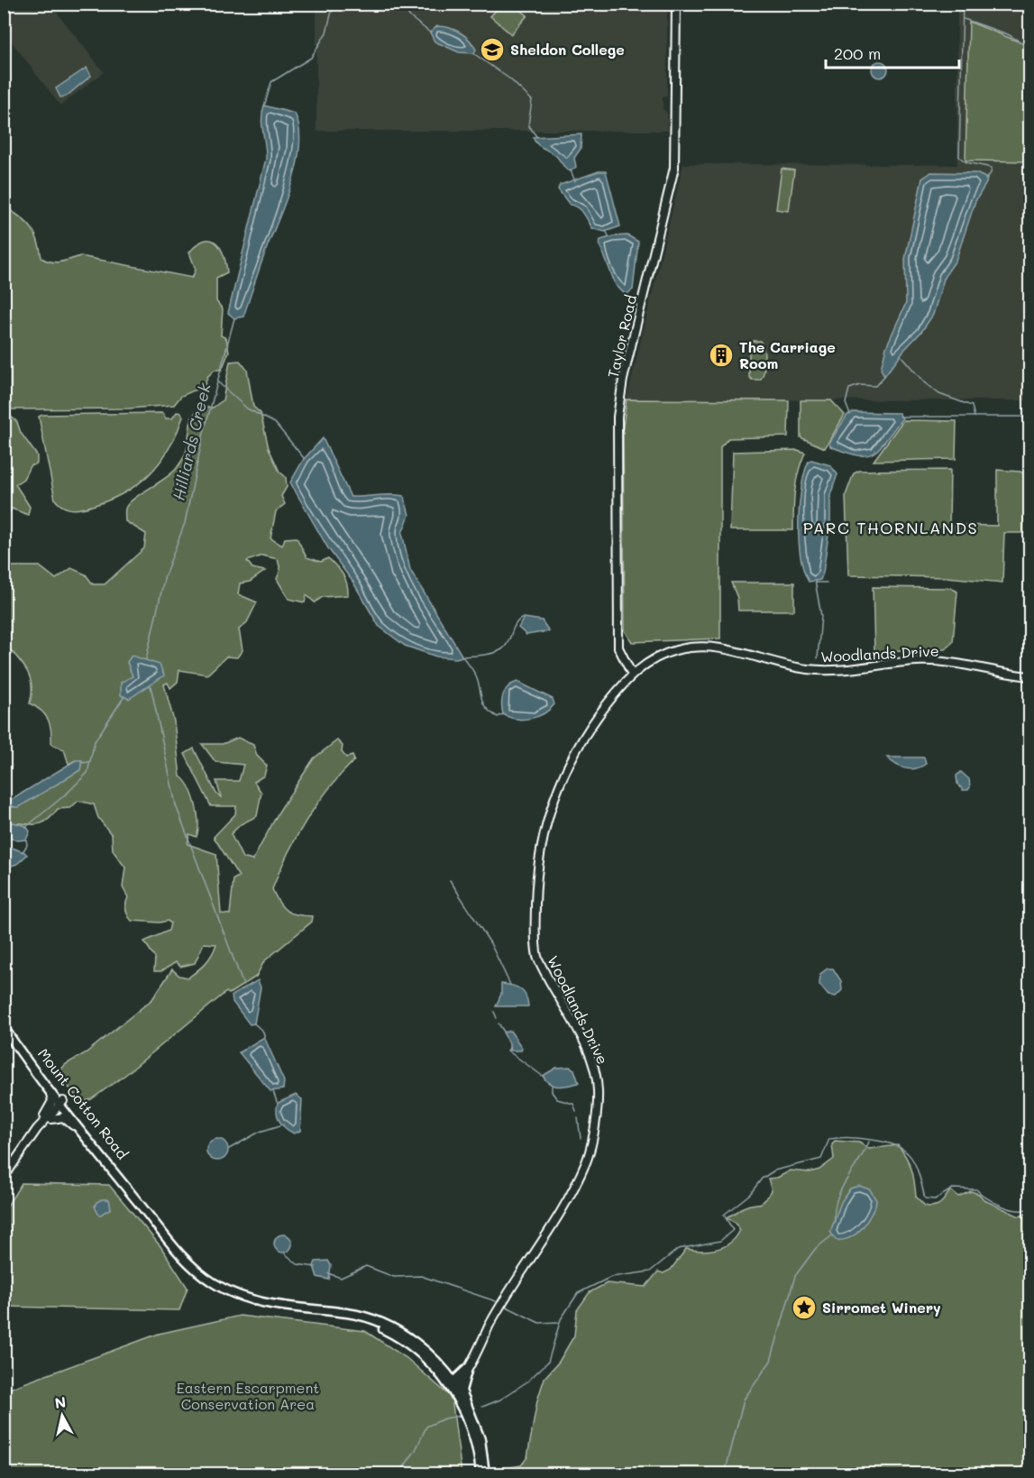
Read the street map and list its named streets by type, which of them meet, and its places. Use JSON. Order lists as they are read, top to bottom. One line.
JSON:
{"streets":{"main road":["Taylor Road","Woodlands Drive","Mount Cotton Road"]},"crossings":[["Taylor Road","Woodlands Drive"]],"districts":["PARC THORNLANDS"],"water":["Hilliards Creek"],"parks":["Eastern Escarpment Conservation Area"],"places":{"school or university":["Sheldon College"],"building":["The Carriage Room"],"place":["Sirromet Winery"]},"scale_bar":"200 m","north":"top"}
